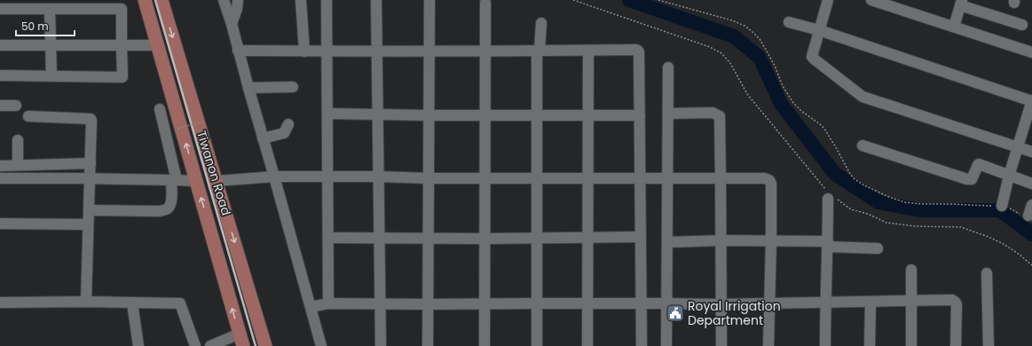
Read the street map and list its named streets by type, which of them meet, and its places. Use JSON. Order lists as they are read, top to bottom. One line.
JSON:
{"streets":{"main road":["Tiwanon Road"]},"places":{"public building":["Royal Irrigation Department"]},"scale_bar":"50 m"}
